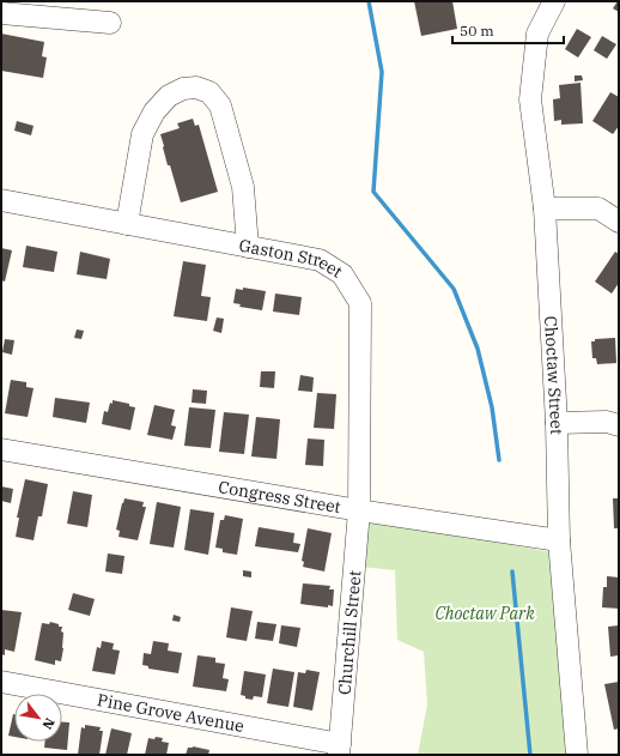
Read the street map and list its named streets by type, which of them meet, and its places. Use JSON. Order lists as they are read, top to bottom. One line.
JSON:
{"streets":{"street":["Gaston Street","Choctaw Street","Congress Street","Churchill Street","Pine Grove Avenue"]},"crossings":[["Gaston Street","Congress Street"],["Gaston Street","Churchill Street"],["Choctaw Street","Congress Street"],["Congress Street","Churchill Street"],["Churchill Street","Pine Grove Avenue"]],"parks":["Choctaw Park"],"scale_bar":"50 m","north":"bottom right"}
